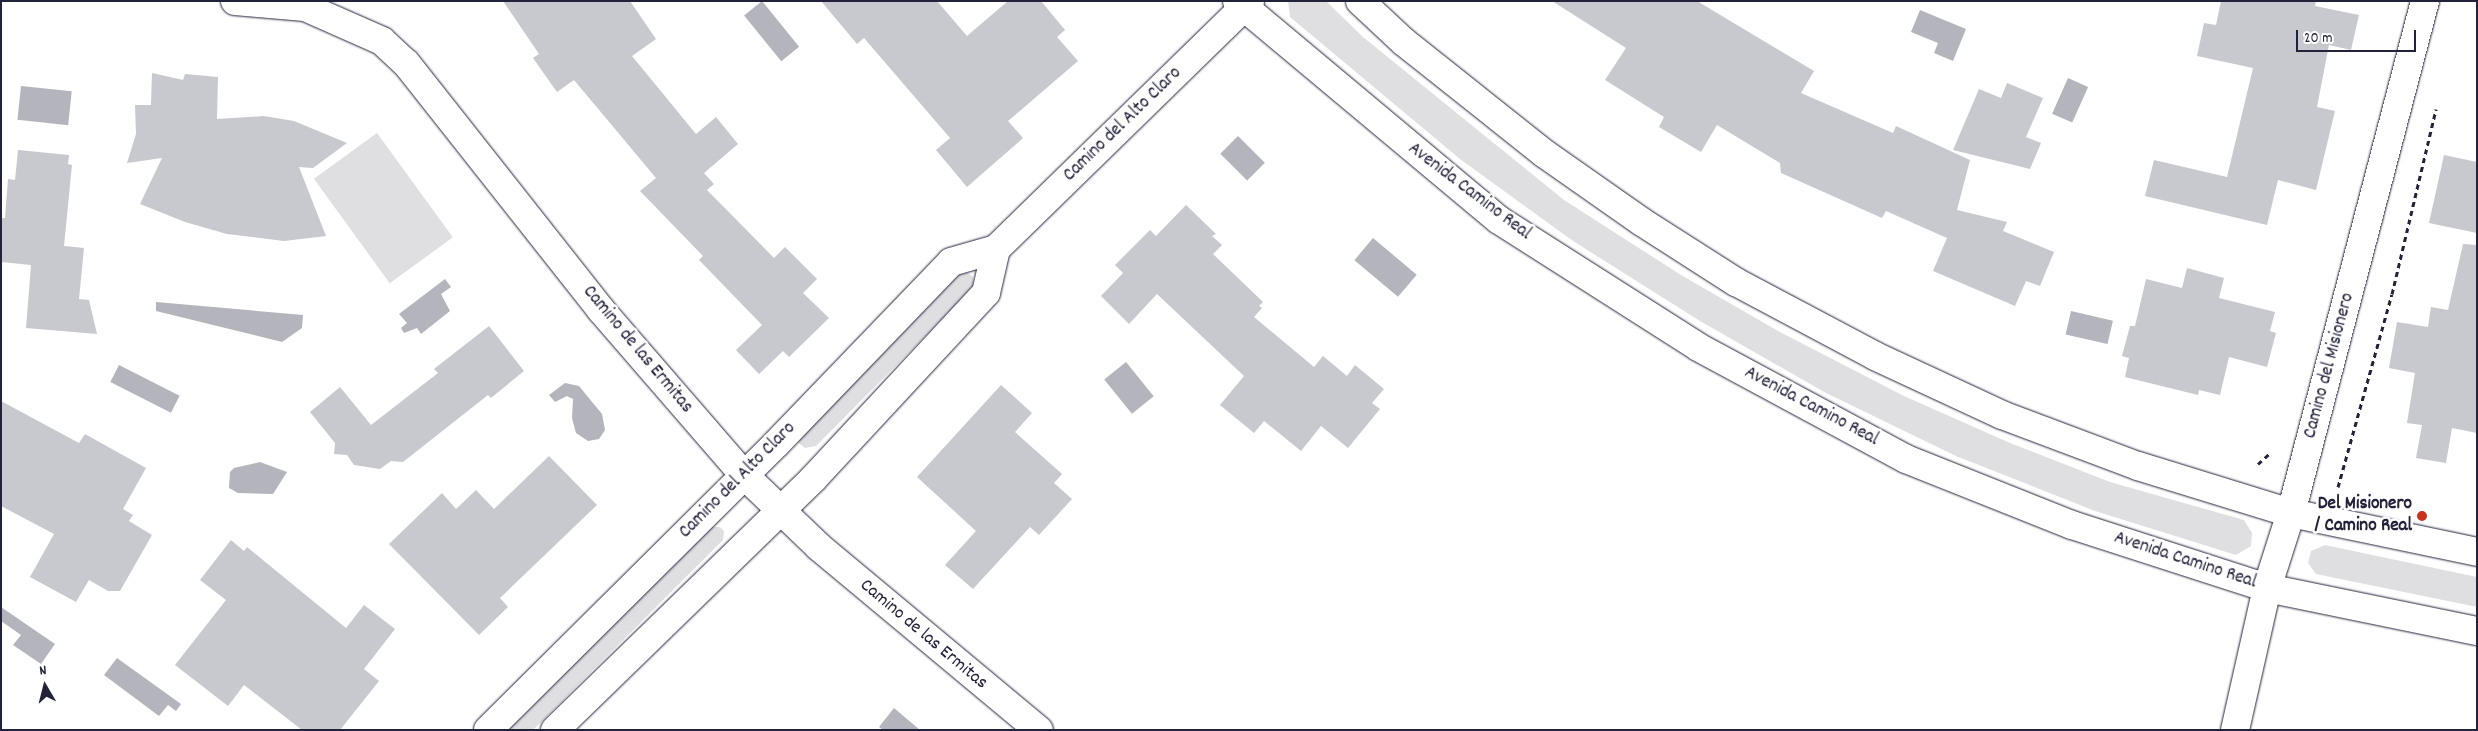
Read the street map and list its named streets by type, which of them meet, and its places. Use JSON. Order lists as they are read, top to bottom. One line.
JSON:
{"streets":{"street":["Camino del Alto Claro","Avenida Camino Real","Camino de las Ermitas","Camino del Misionero"]},"crossings":[["Camino del Alto Claro","Avenida Camino Real"],["Camino del Alto Claro","Camino de las Ermitas"],["Avenida Camino Real","Camino del Misionero"]],"places":["Del Misionero / Camino Real"],"scale_bar":"20 m","north":"top"}
